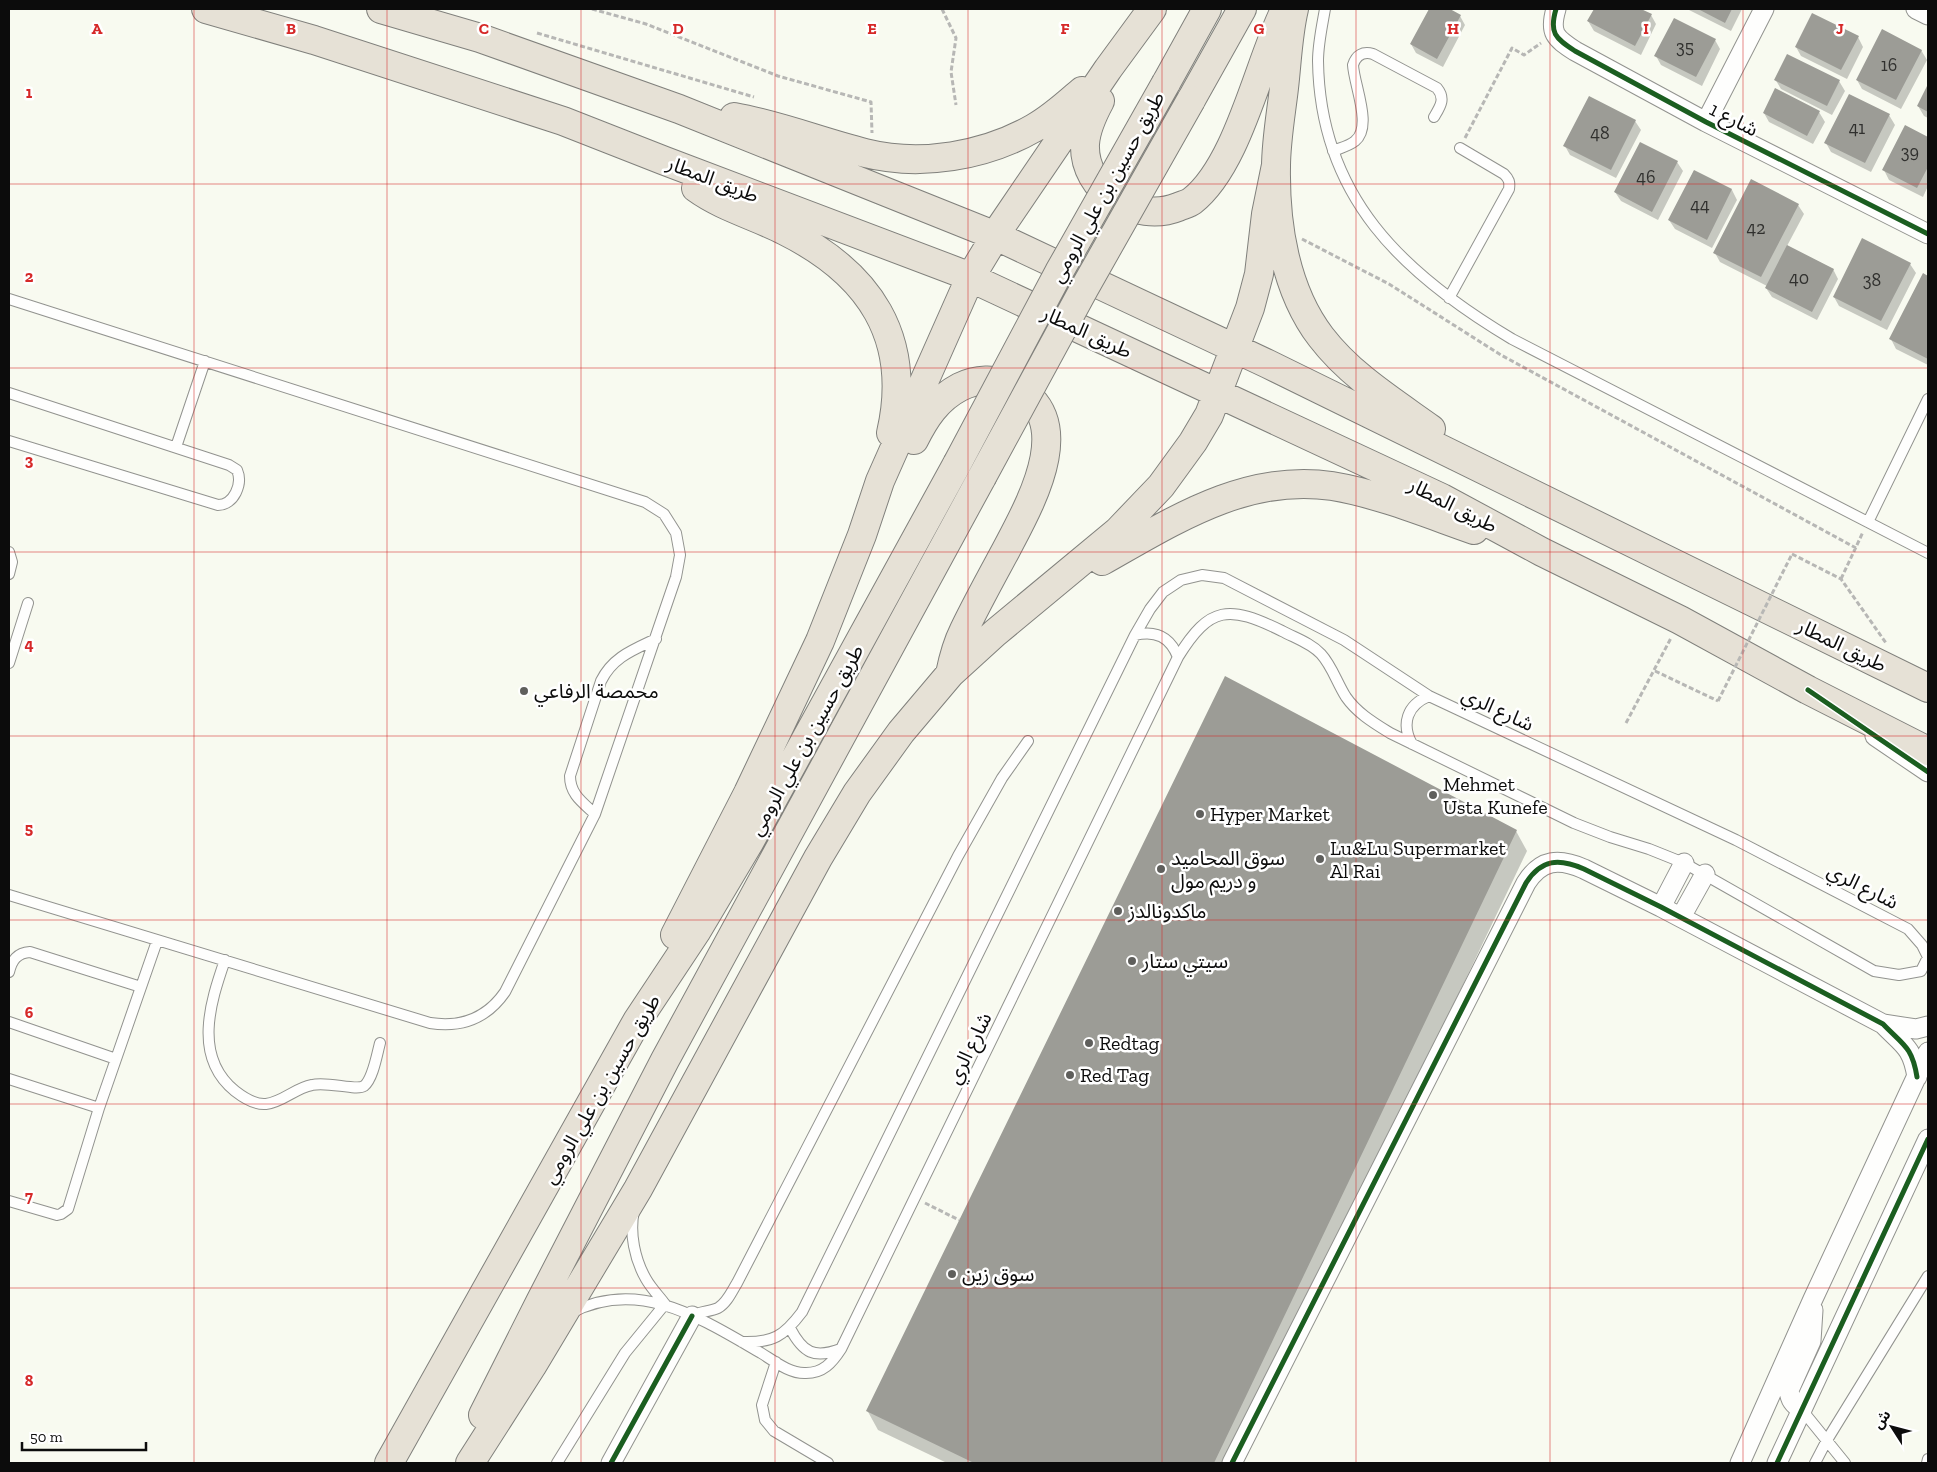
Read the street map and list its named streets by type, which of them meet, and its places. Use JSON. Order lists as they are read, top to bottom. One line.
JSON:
{"streets":{"highway":["طريق المطار","طريق حسين بن علي الرومي"],"street":["شارع 1"],"lane":["شارع الري"]},"places":["محمصة الرفاعي","Mehmet Usta Kunefe","Hyper Market","Lu&Lu Supermarket Al Rai","سوق المحاميد و دريم مول","ماكدونالدز","سيتي ستار","Redtag","Red Tag","سوق زين"],"house_numbers":["35","16","41","48","39","46","44","42","40","38"],"scale_bar":"50 m","north":"top left","grid":{"columns":["A","B","C","D","E","F","G","H","I","J"],"rows":["1","2","3","4","5","6","7","8"]}}
